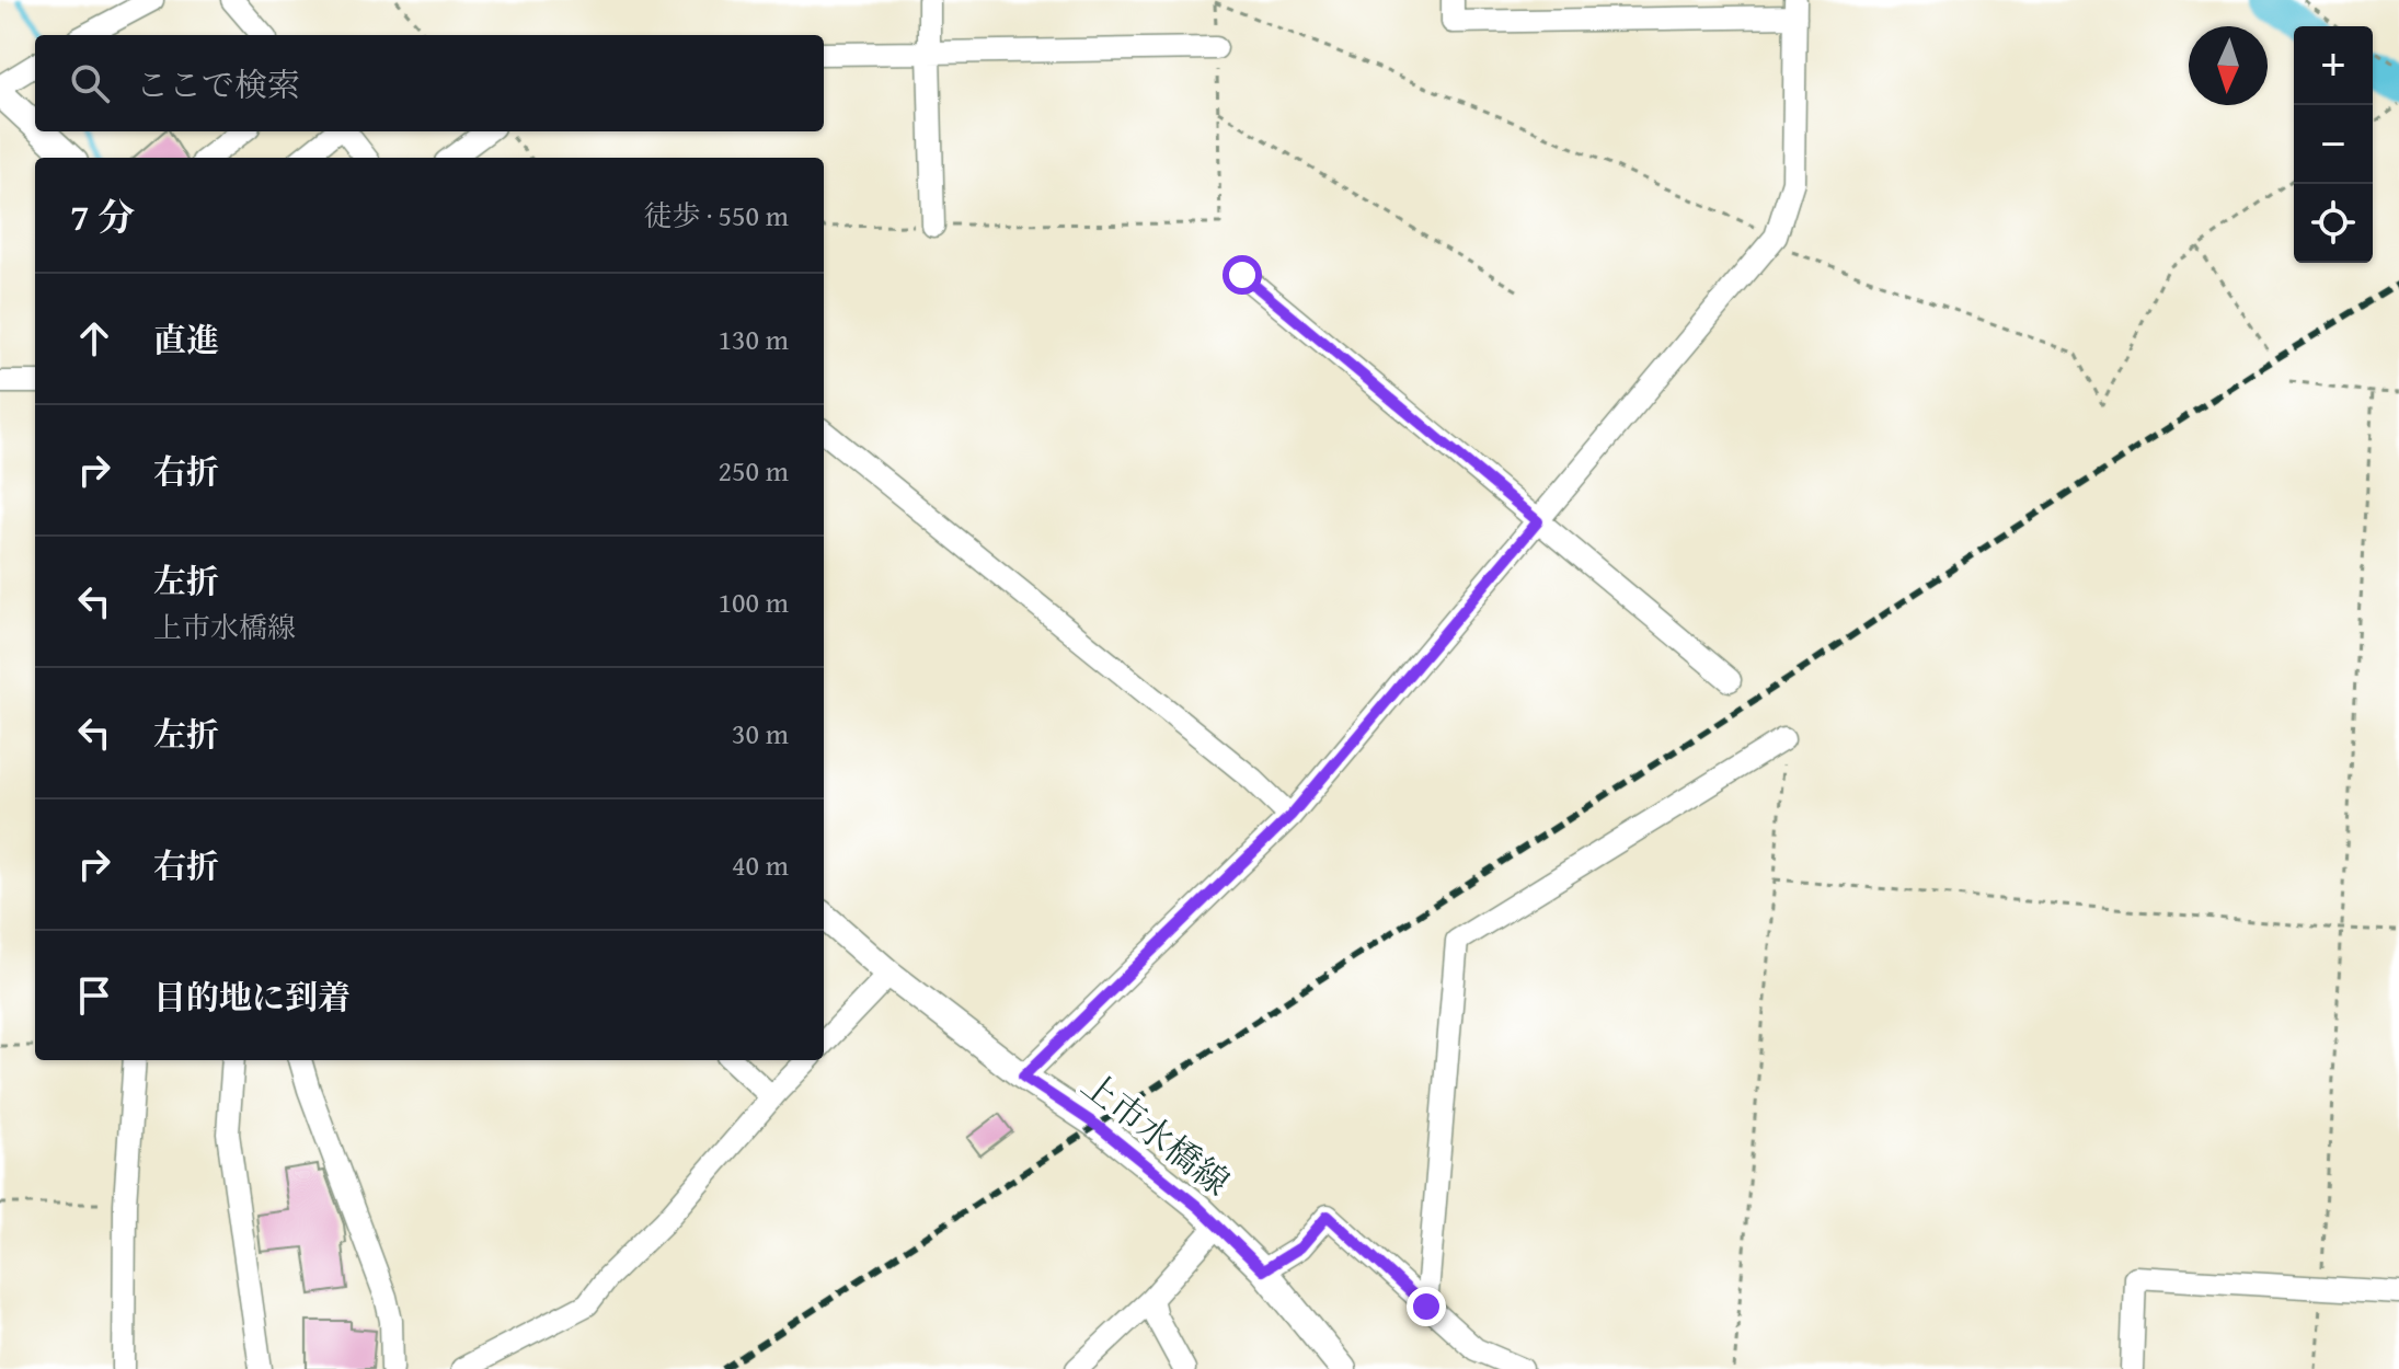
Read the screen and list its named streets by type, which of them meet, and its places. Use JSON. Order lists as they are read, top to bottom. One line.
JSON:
{"streets":{"main road":["上市水橋線"]},"north":"bottom","page":{"map_buttons":["+","−"],"search":"ここで検索","heading":["7 分","徒歩 · 550 m"],"list":[["直進","130 m"],["右折","250 m"],["左折","上市水橋線","100 m"],["左折","30 m"],["右折","40 m"],"目的地に到着"]}}
